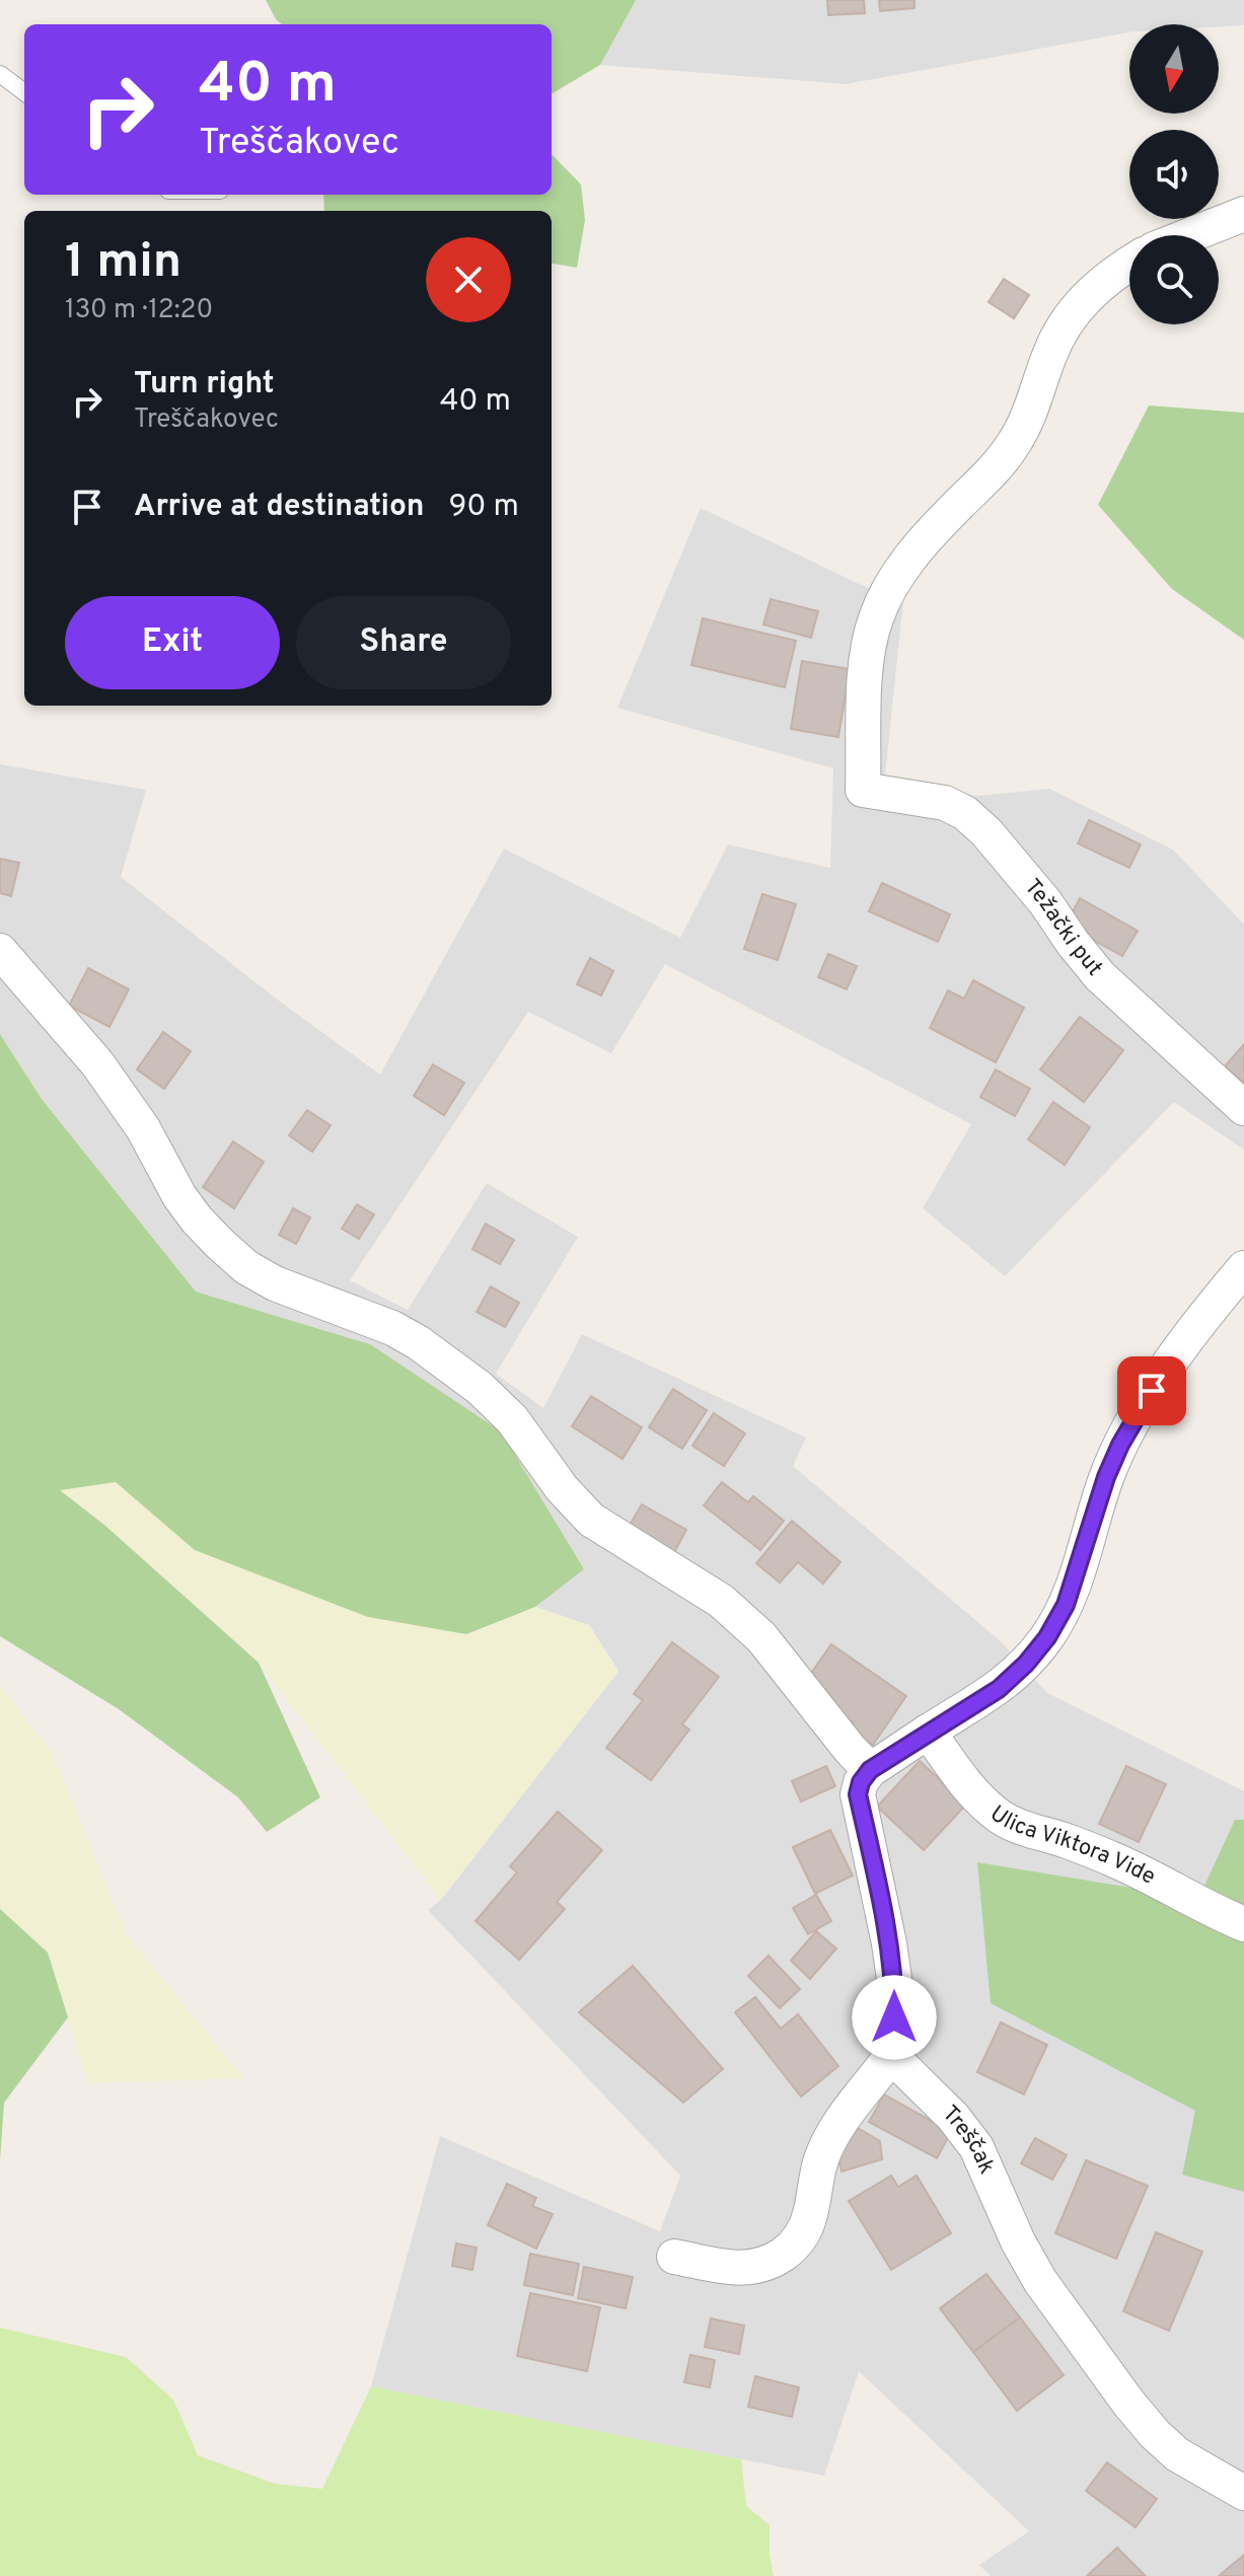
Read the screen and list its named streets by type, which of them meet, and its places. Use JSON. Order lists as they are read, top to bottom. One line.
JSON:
{"streets":{"street":["Težački put","Ulica Viktora Vide","Treščak"]},"north":"bottom","page":{"turn":["40 m","Treščakovec"],"heading":["1 min","130 m · 12:20"],"list":[{"name":"Turn right","note":"Treščakovec","value":"40 m"},{"name":"Arrive at destination","value":"90 m"}],"buttons":["Exit","Share"]}}
